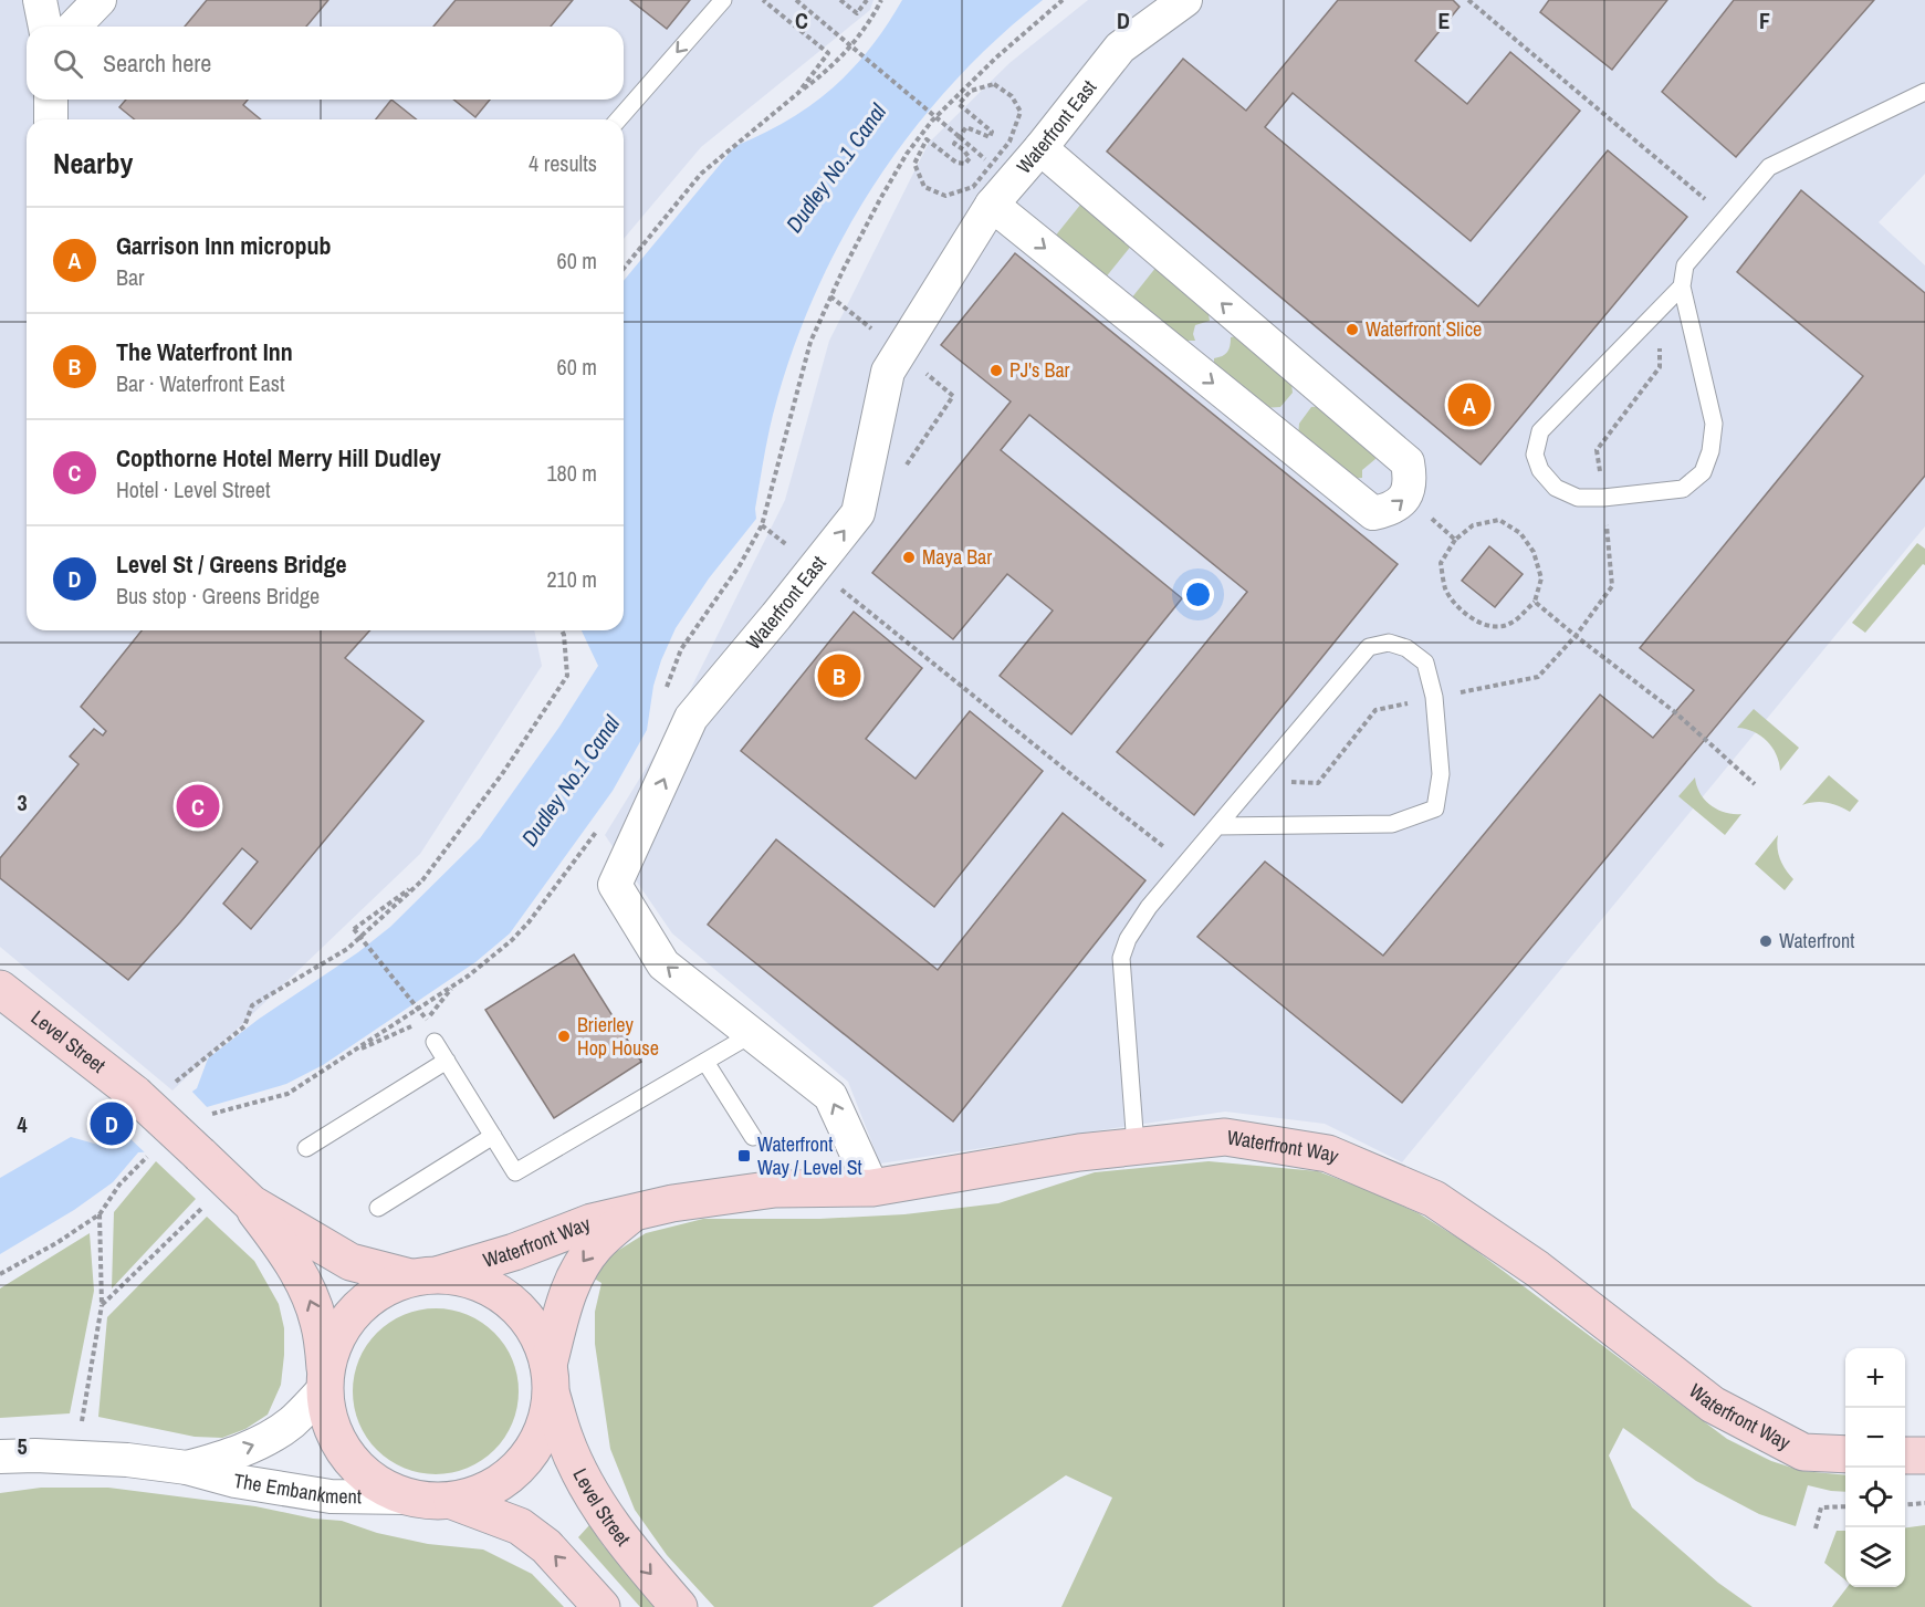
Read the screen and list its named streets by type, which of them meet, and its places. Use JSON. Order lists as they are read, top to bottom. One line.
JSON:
{"streets":{"street":["Waterfront East","Level Street","Waterfront Way","The Embankment"]},"crossings":[["Waterfront East","Waterfront Way"],["Level Street","Waterfront Way"],["Level Street","The Embankment"],["Waterfront Way","The Embankment"]],"one_way":["Waterfront East"],"water":["Dudley No.1 Canal"],"places":{"other":["Waterfront Slice","PJ's Bar","Maya Bar","Waterfront","Brierley Hop House"],"transit":["Waterfront Way / Level St"]},"page":{"search":"Search here","heading":["Nearby","4 results"],"list":[{"mark":"A","name":"Garrison Inn micropub","note":"Bar","value":"60 m"},{"mark":"B","name":"The Waterfront Inn","note":"Bar · Waterfront East","value":"60 m"},{"mark":"C","name":"Copthorne Hotel Merry Hill Dudley","note":"Hotel · Level Street","value":"180 m"},{"mark":"D","name":"Level St / Greens Bridge","note":"Bus stop · Greens Bridge","value":"210 m"}],"pins":["A","B","C","D"],"map_buttons":["+","−"]},"grid":{"columns":["C","D","E","F"],"rows":["3","4","5"]}}
